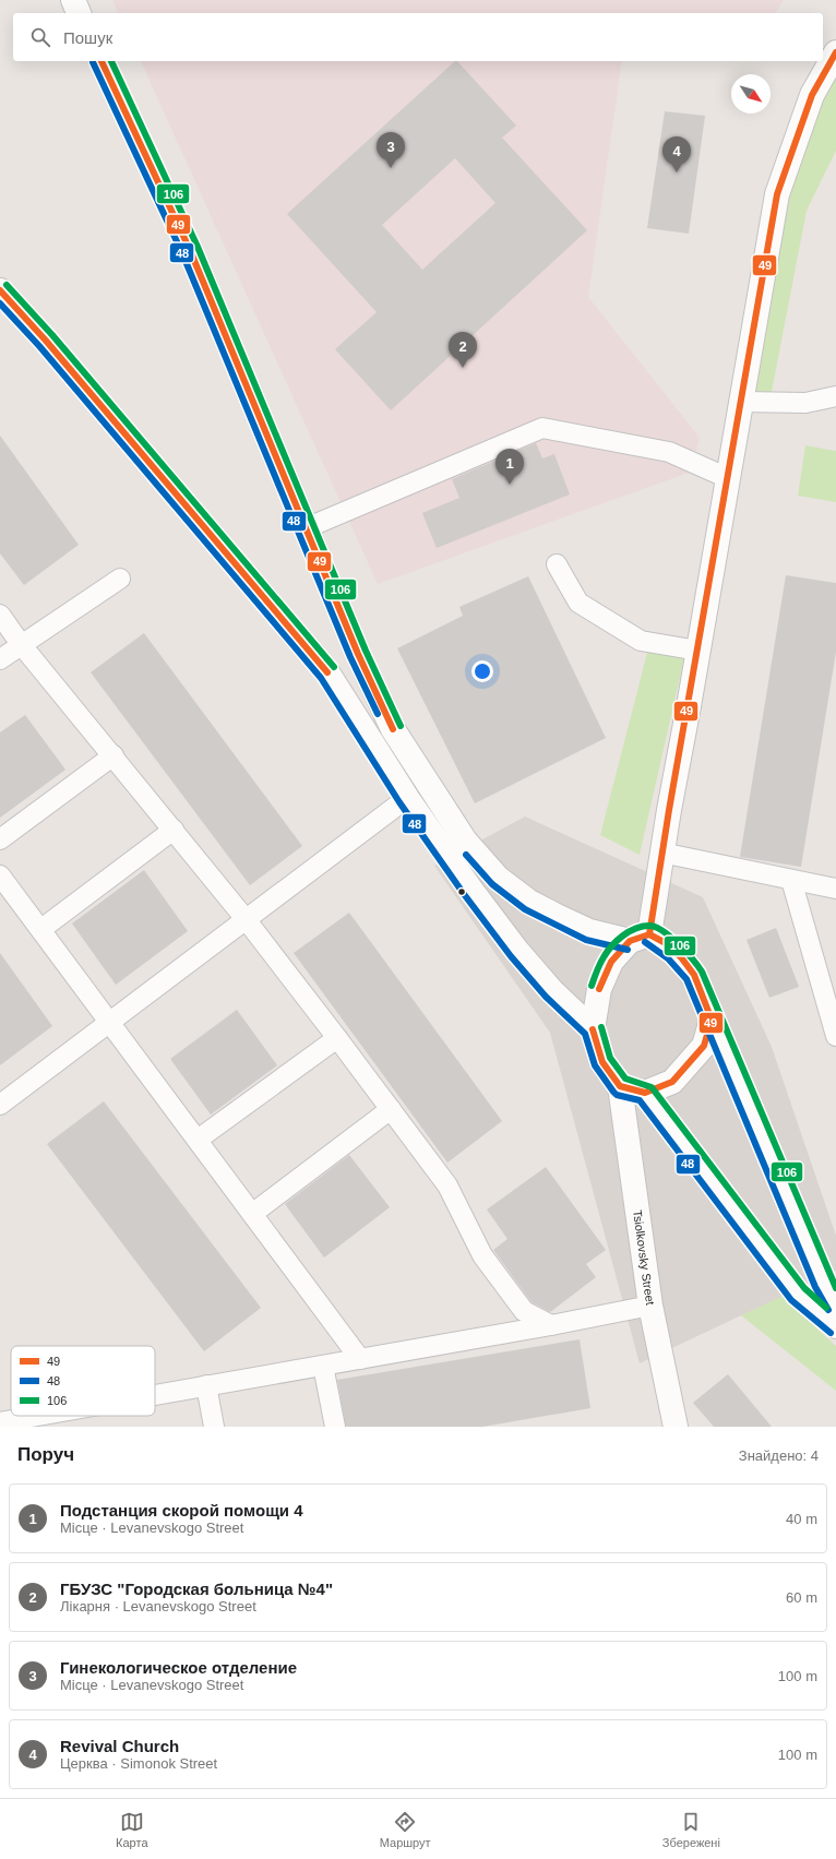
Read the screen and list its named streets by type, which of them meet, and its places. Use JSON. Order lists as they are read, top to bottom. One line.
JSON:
{"streets":{"main road":["Tsiolkovsky Street"]},"lines":["transit line 49","transit line 106","transit line 48"],"legend":["49","48","106"],"north":"bottom right","page":{"search":"Пошук","pins":["3","4","2","1"],"heading":["Поруч","Знайдено: 4"],"list":[{"mark":"1","name":"Подстанция скорой помощи 4","note":"Місце · Levanevskogo Street","value":"40 m"},{"mark":"2","name":"ГБУЗС \"Городская больница №4\"","note":"Лікарня · Levanevskogo Street","value":"60 m"},{"mark":"3","name":"Гинекологическое отделение","note":"Місце · Levanevskogo Street","value":"100 m"},{"mark":"4","name":"Revival Church","note":"Церква · Simonok Street","value":"100 m"}],"nav":["Карта","Маршрут","Збережені"]}}
